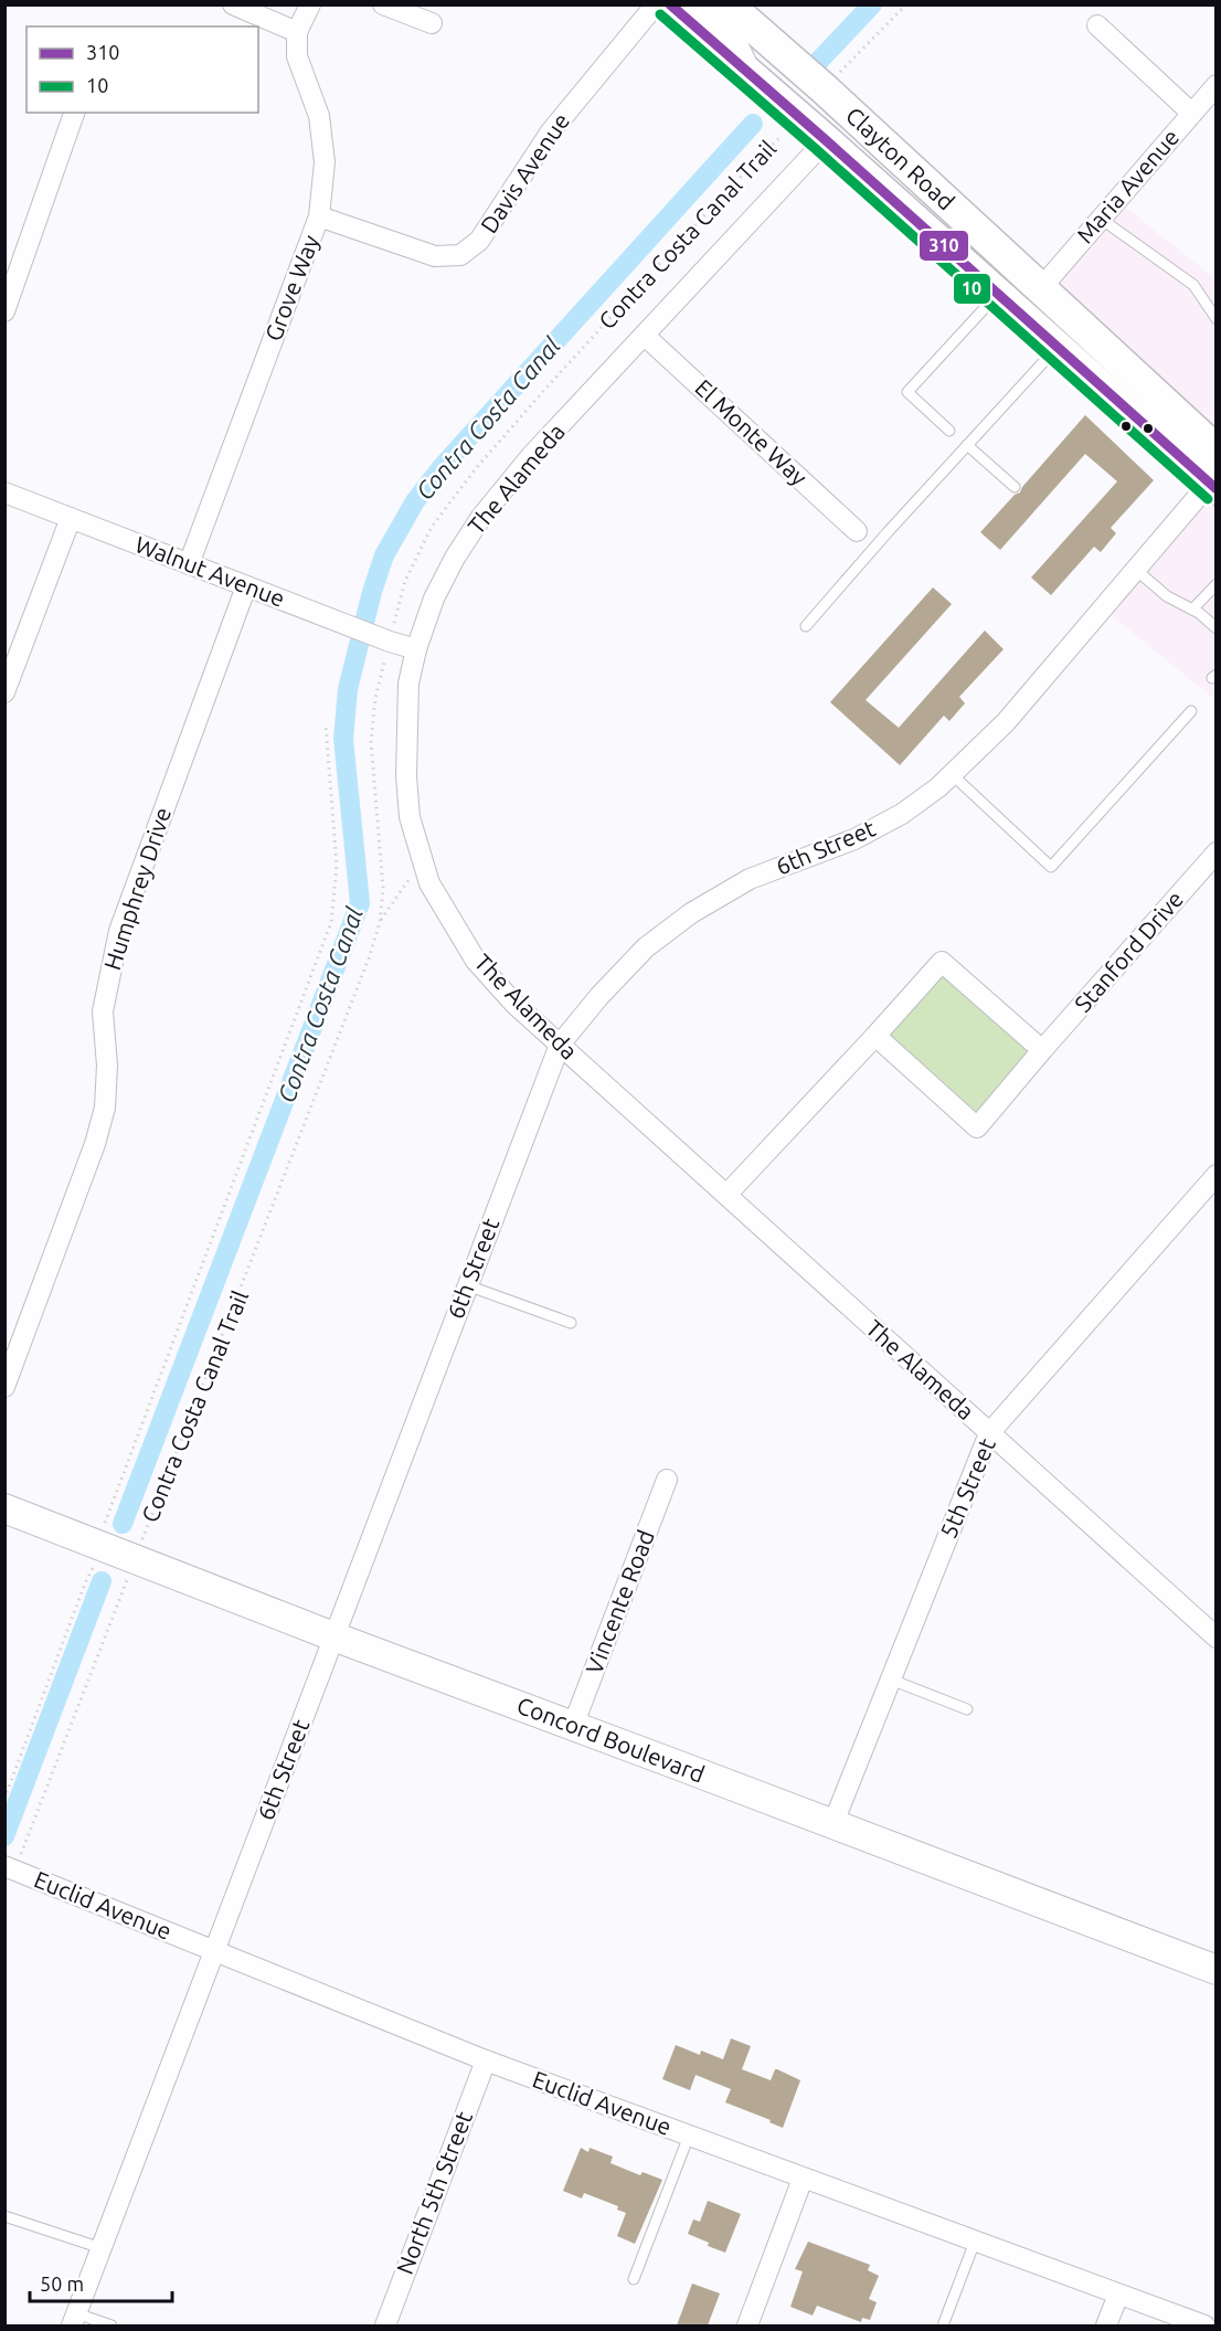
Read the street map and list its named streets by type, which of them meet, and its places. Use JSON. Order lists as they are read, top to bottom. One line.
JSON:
{"streets":{"main road":["Clayton Road"],"street":["Davis Avenue","Maria Avenue","Grove Way","El Monte Way","The Alameda","Walnut Avenue","6th Street","Humphrey Drive","Stanford Drive","5th Street","Vincente Road","Concord Boulevard","Euclid Avenue","North 5th Street"],"path":["Contra Costa Canal Trail"]},"crossings":[["Clayton Road","Maria Avenue"],["Clayton Road","Contra Costa Canal Trail"],["Clayton Road","The Alameda"],["Clayton Road","6th Street"],["Davis Avenue","Grove Way"],["Contra Costa Canal Trail","The Alameda"],["Contra Costa Canal Trail","Walnut Avenue"],["Contra Costa Canal Trail","Concord Boulevard"],["Contra Costa Canal Trail","Euclid Avenue"],["Grove Way","Walnut Avenue"],["El Monte Way","The Alameda"],["The Alameda","Walnut Avenue"],["The Alameda","6th Street"],["The Alameda","5th Street"],["Walnut Avenue","Humphrey Drive"],["6th Street","Concord Boulevard"],["6th Street","Euclid Avenue"],["5th Street","Concord Boulevard"],["Vincente Road","Concord Boulevard"],["Euclid Avenue","North 5th Street"]],"water":["Contra Costa Canal"],"lines":["transit line 310","transit line 10"],"legend":["310","10"],"scale_bar":"50 m"}
